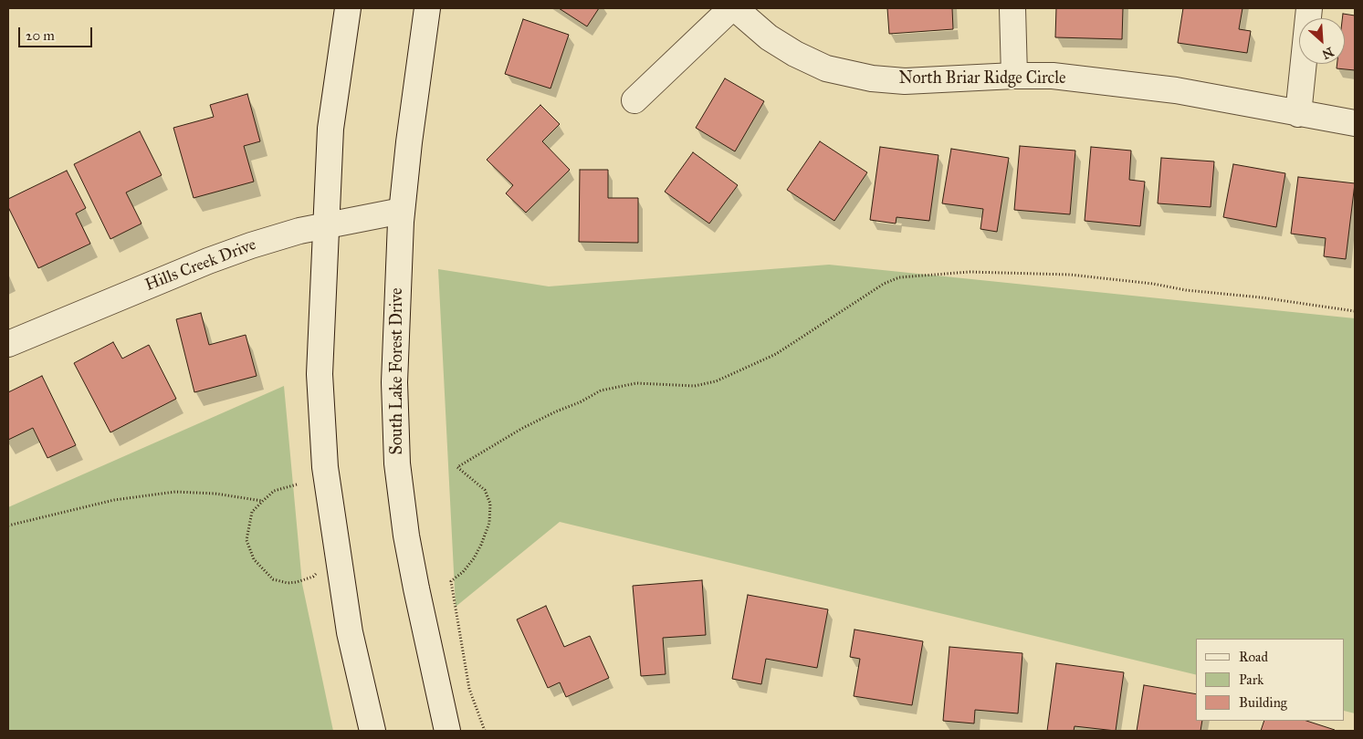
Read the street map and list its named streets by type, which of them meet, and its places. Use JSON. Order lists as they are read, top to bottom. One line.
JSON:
{"streets":{"main road":["North Briar Ridge Circle","Hills Creek Drive","South Lake Forest Drive"]},"crossings":[["Hills Creek Drive","South Lake Forest Drive"]],"legend":["Road","Park","Building"],"scale_bar":"20 m","north":"bottom right"}
